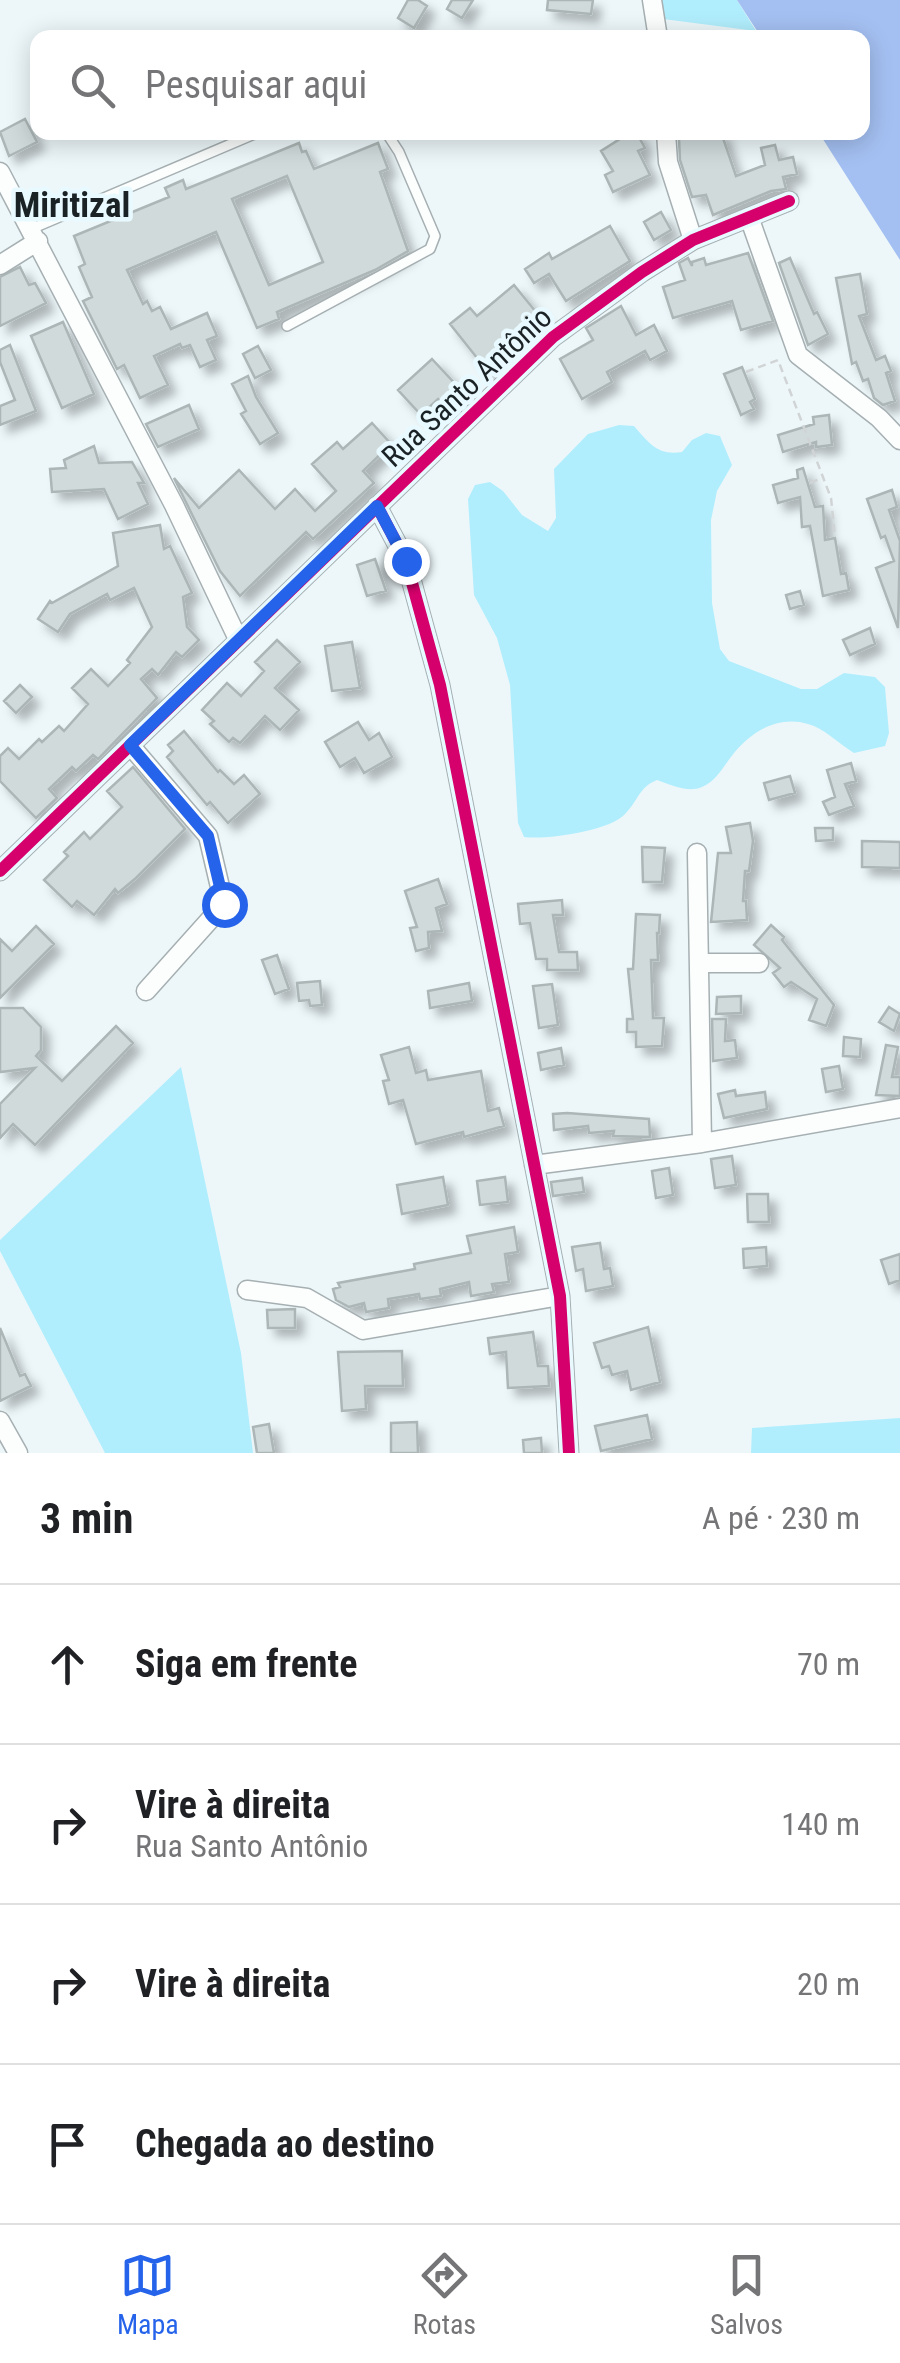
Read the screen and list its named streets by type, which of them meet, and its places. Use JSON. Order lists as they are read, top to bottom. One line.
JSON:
{"streets":{"street":["Rua Santo Antônio"]},"districts":["Miritizal"],"page":{"search":"Pesquisar aqui","heading":["3 min","A pé · 230 m"],"list":[["Siga em frente","70 m"],["Vire à direita","Rua Santo Antônio","140 m"],["Vire à direita","20 m"],"Chegada ao destino"],"nav":["Mapa","Rotas","Salvos"]}}
